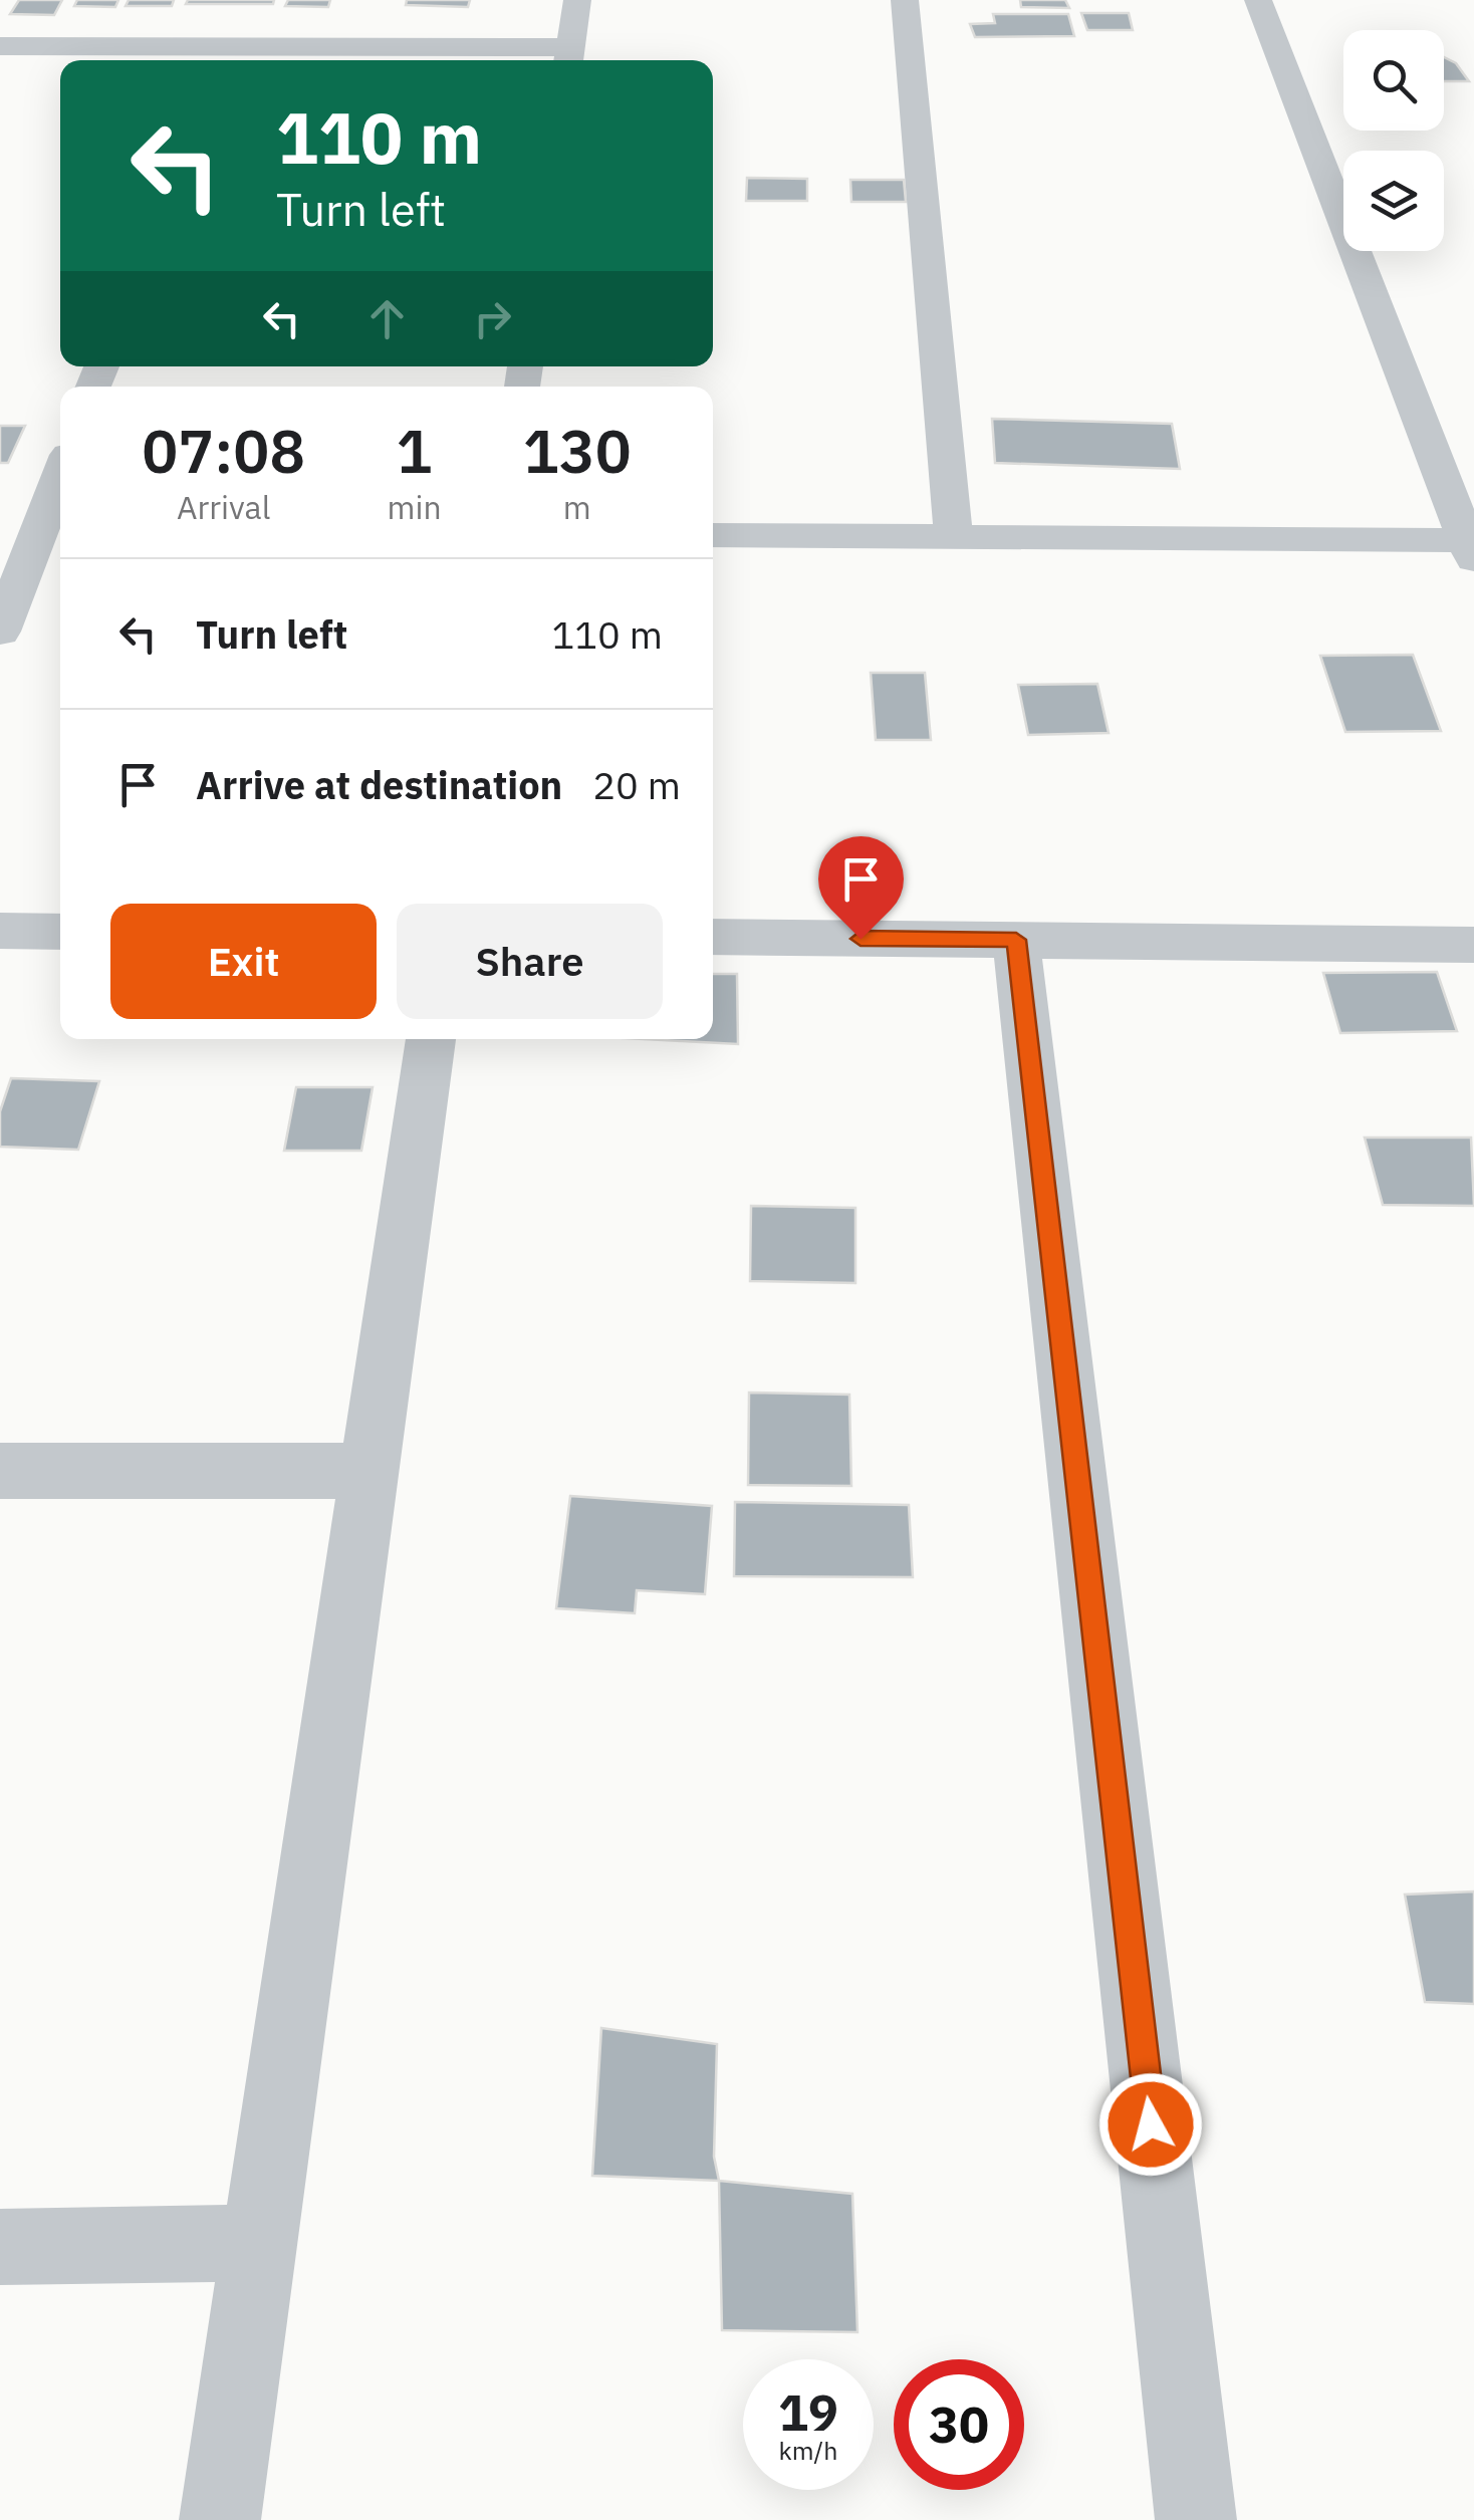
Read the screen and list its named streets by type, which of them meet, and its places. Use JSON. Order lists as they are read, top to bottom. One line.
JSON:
{"page":{"turn":["110 m","Turn left"],"eta":["07:08","Arrival","1","min","130","m"],"list":[{"name":"Turn left","value":"110 m"},{"name":"Arrive at destination","value":"20 m"}],"buttons":["Exit","Share"],"speed":"19 km/h","limit":"30"}}
